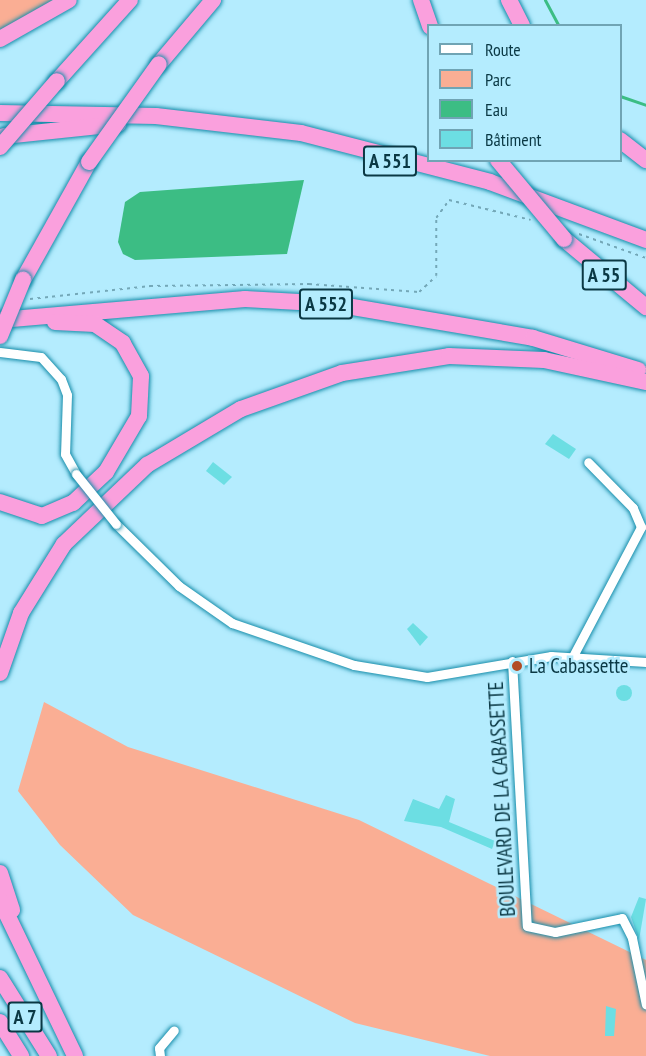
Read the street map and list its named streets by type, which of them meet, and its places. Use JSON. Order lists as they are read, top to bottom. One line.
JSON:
{"streets":{"highway":["A 551","A 55","A 552","A 7"],"street":["BOULEVARD DE LA CABASSETTE"]},"places":["La Cabassette"],"legend":["Route","Parc","Eau","Bâtiment"]}
